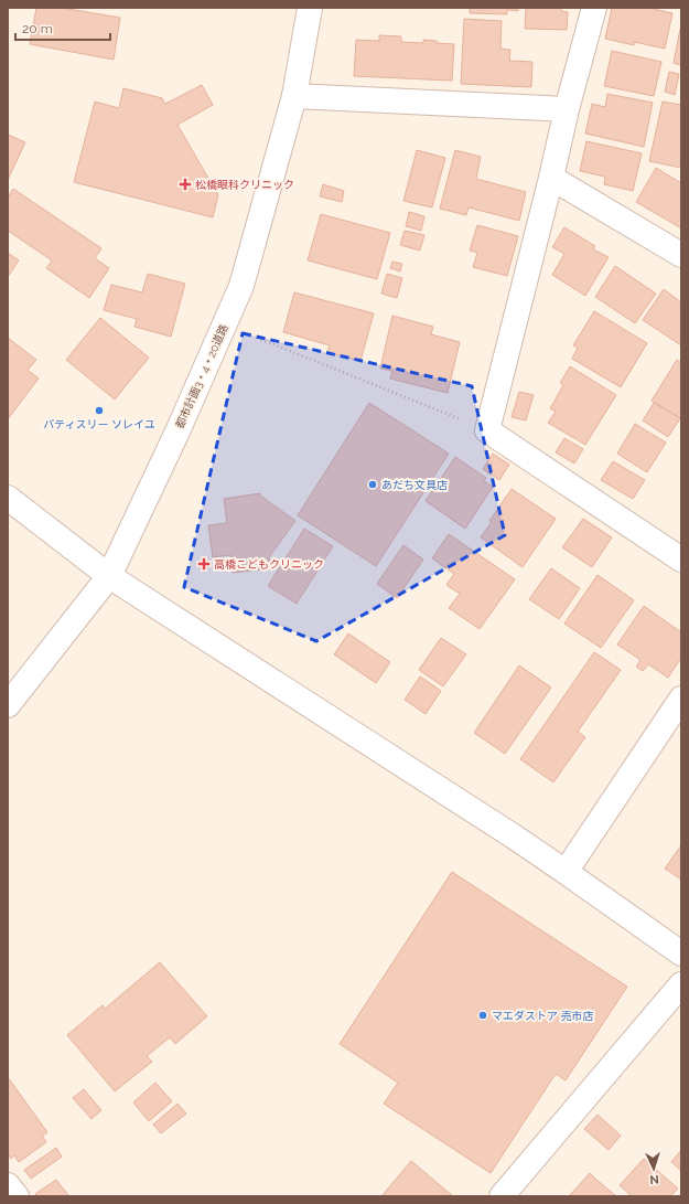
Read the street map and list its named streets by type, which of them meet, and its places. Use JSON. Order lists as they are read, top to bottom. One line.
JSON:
{"streets":{"street":["都市計画3・4・20道路"]},"places":{"health":["松橋眼科クリニック","高橋こどもクリニック"],"other":["パティスリー ソレイユ","あだち文具店","マエダストア 売市店"]},"scale_bar":"20 m","north":"bottom"}
